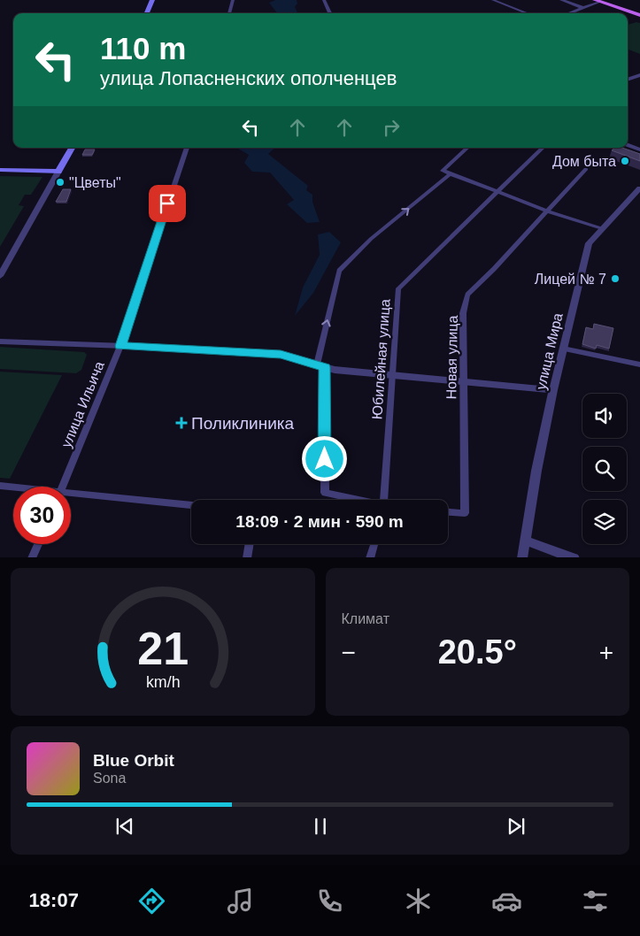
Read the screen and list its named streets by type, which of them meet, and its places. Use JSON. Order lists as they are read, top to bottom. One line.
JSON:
{"streets":{"street":["улица Мира","Новая улица","Юбилейная улица","улица Ильича"]},"places":{"other":["Дом быта","\"Цветы\"","Лицей № 7"],"health":["Поликлиника"]},"page":{"turn":["110 m","улица Лопасненских ополченцев"],"limit":"30","trip":"18:09 · 2 мин · 590 m","tile":"Климат","heat":["−","20.5°","+"],"song":["Blue Orbit","Sona"],"tabs":"18:07","gauge":["21","km/h"]}}
